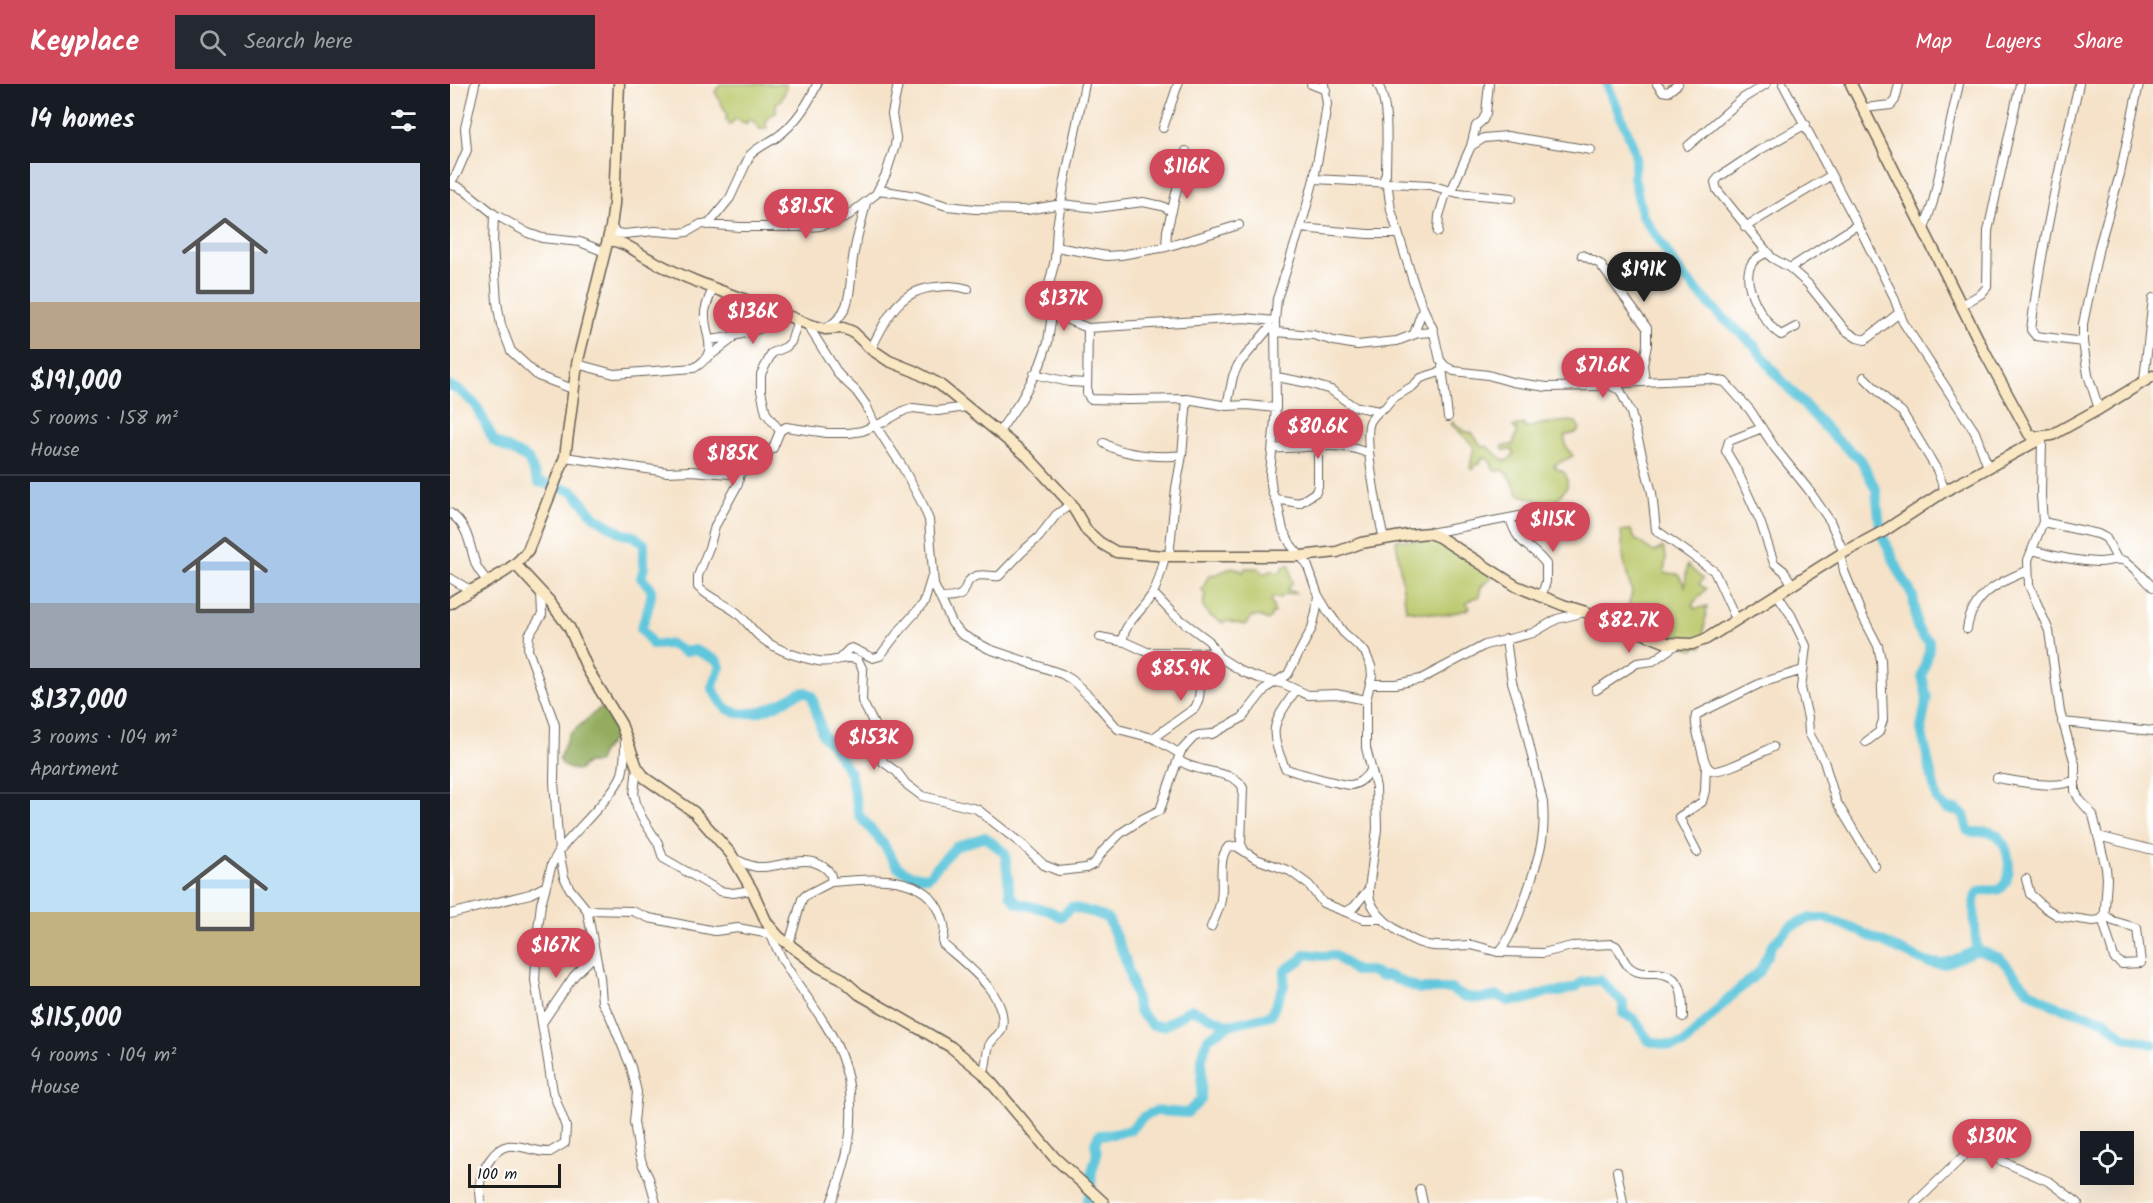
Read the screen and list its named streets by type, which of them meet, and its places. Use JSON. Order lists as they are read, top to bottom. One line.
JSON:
{"scale_bar":"100 m","page":{"header":"Keyplace","search":"Search here","nav":["Map","Layers","Share"],"heading":"14 homes","price":["$116K","$81.5K","$191K","$137K","$136K","$71.6K","$80.6K","$185K","$115K","$82.7K","$85.9K","$153K","$167K","$130K"],"list":[{"name":"$191,000","note":"5 rooms · 158 m² · House"},{"name":"$137,000","note":"3 rooms · 104 m² · Apartment"},{"name":"$115,000","note":"4 rooms · 104 m² · House"}],"scale":"100 m"}}
